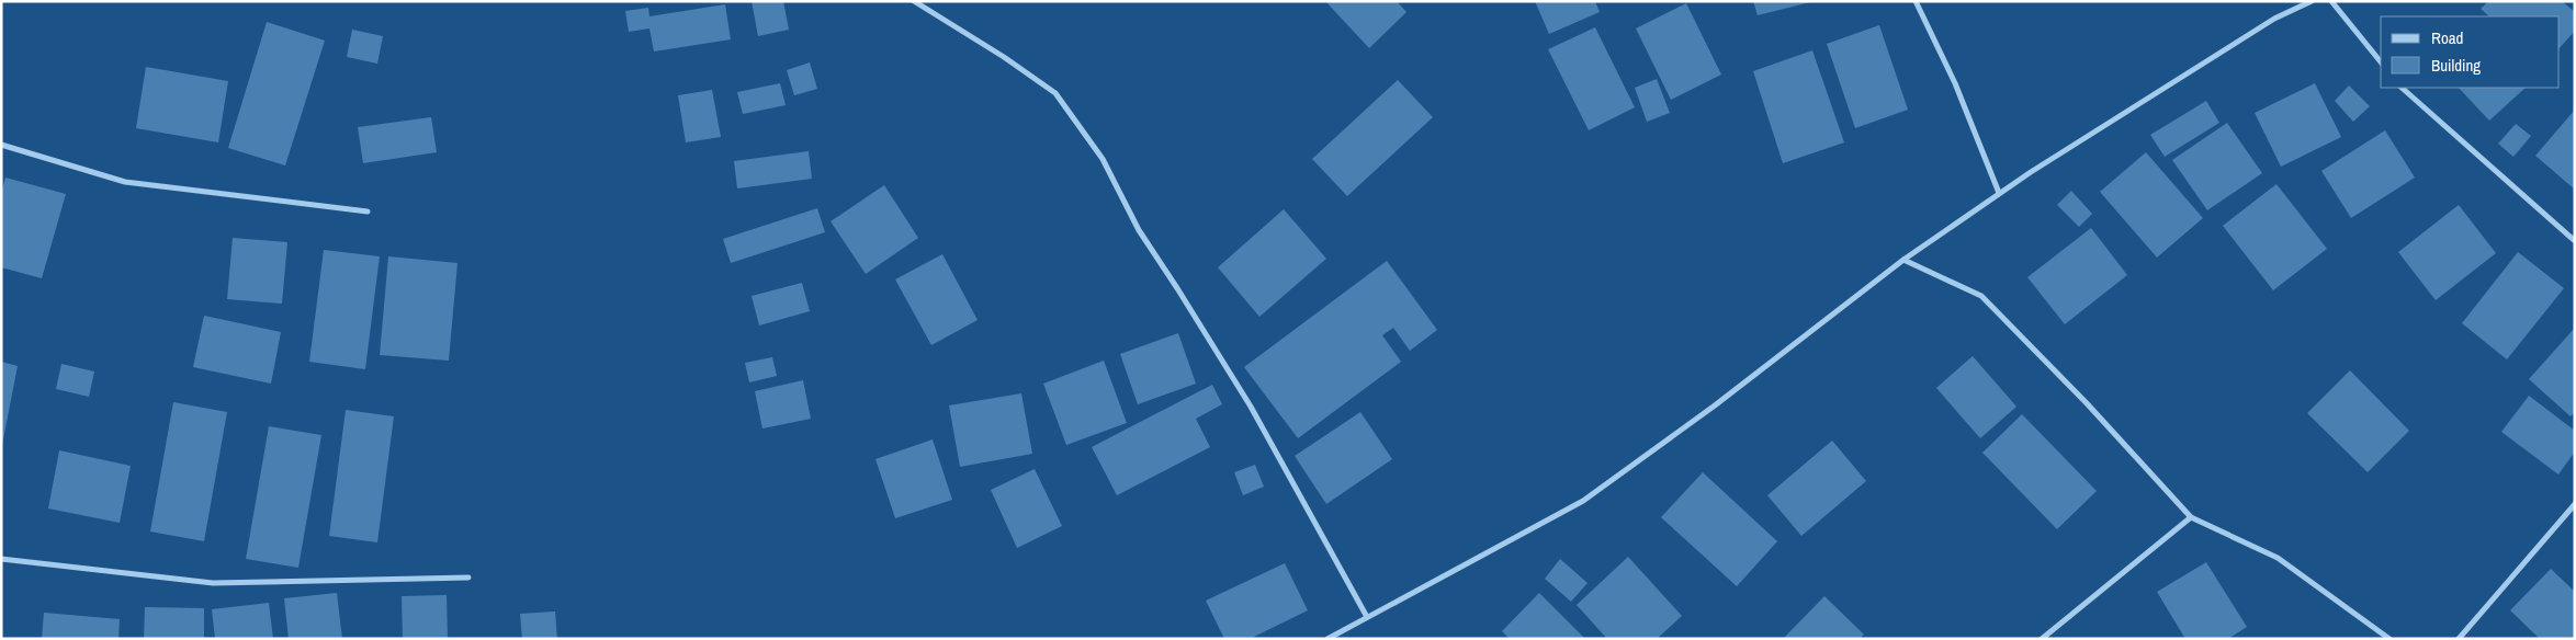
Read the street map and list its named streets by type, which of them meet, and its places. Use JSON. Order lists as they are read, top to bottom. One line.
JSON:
{"legend":["Road","Building"]}
